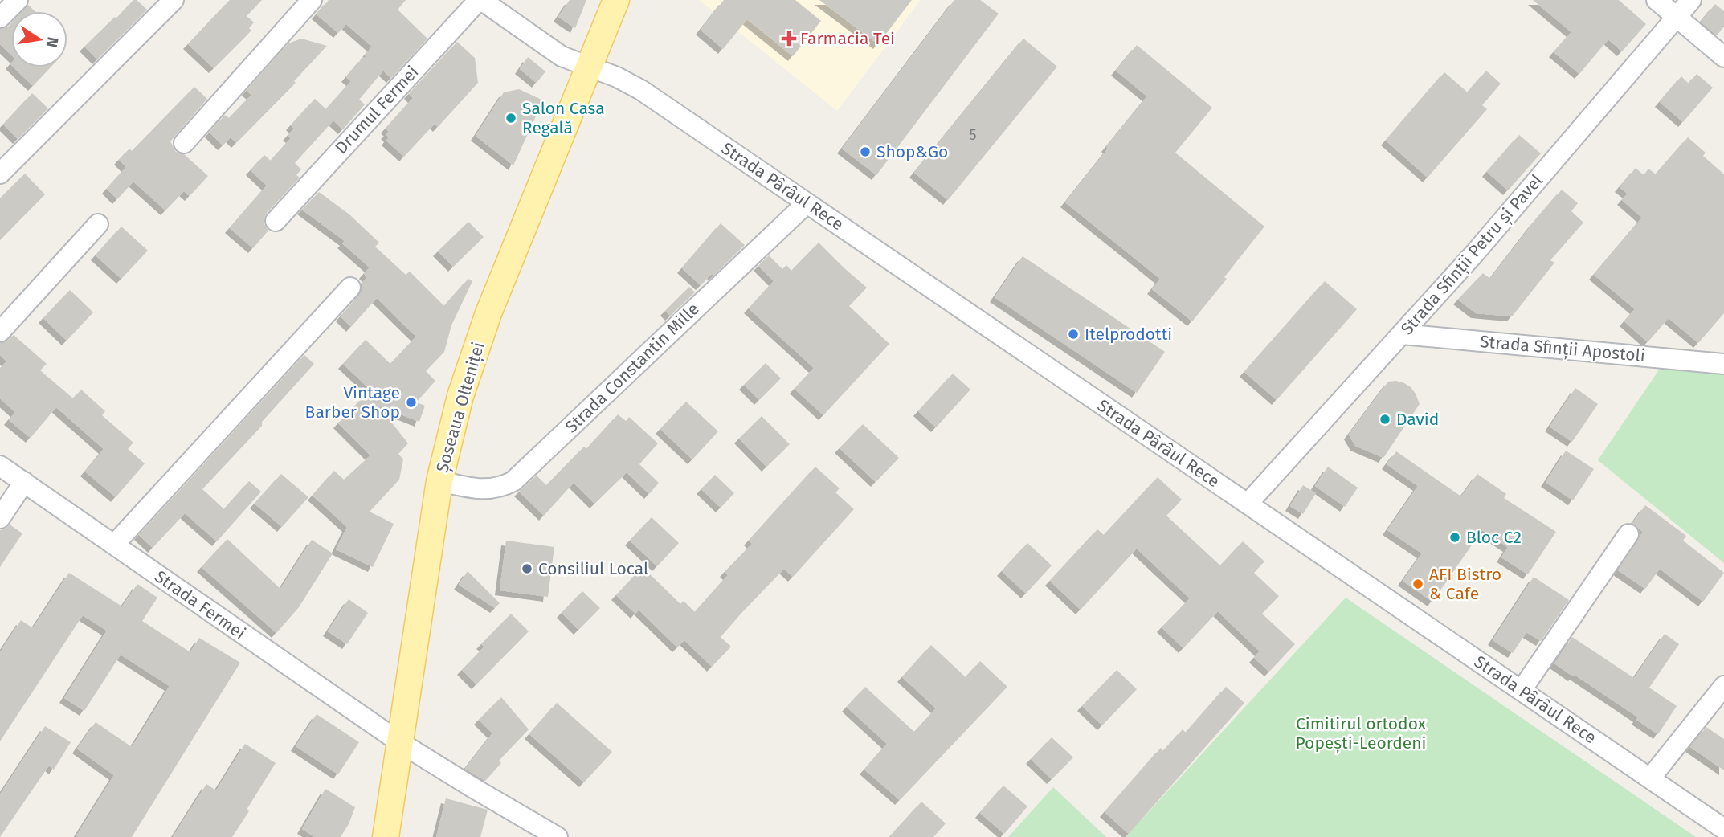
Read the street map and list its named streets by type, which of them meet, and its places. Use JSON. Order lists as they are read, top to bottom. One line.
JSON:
{"streets":{"main road":["Șoseaua Olteniței"],"street":["Drumul Fermei","Strada Pârâul Rece","Strada Sfinții Petru și Pavel","Strada Sfinții Apostoli","Strada Constantin Mille","Strada Fermei"]},"crossings":[["Drumul Fermei","Strada Pârâul Rece"],["Drumul Fermei","Șoseaua Olteniței"],["Strada Pârâul Rece","Strada Sfinții Petru și Pavel"],["Strada Pârâul Rece","Strada Constantin Mille"],["Strada Pârâul Rece","Șoseaua Olteniței"],["Strada Sfinții Petru și Pavel","Strada Sfinții Apostoli"],["Strada Constantin Mille","Șoseaua Olteniței"],["Șoseaua Olteniței","Strada Fermei"]],"parks":["Cimitirul ortodox Popești-Leordeni"],"places":{"health":["Farmacia Tei"],"other":["Salon Casa Regală","Shop&Go","Itelprodotti","Vintage Barber Shop","David","Bloc C2","Consiliul Local","AFI Bistro & Cafe"]},"house_numbers":["5"],"north":"right"}
